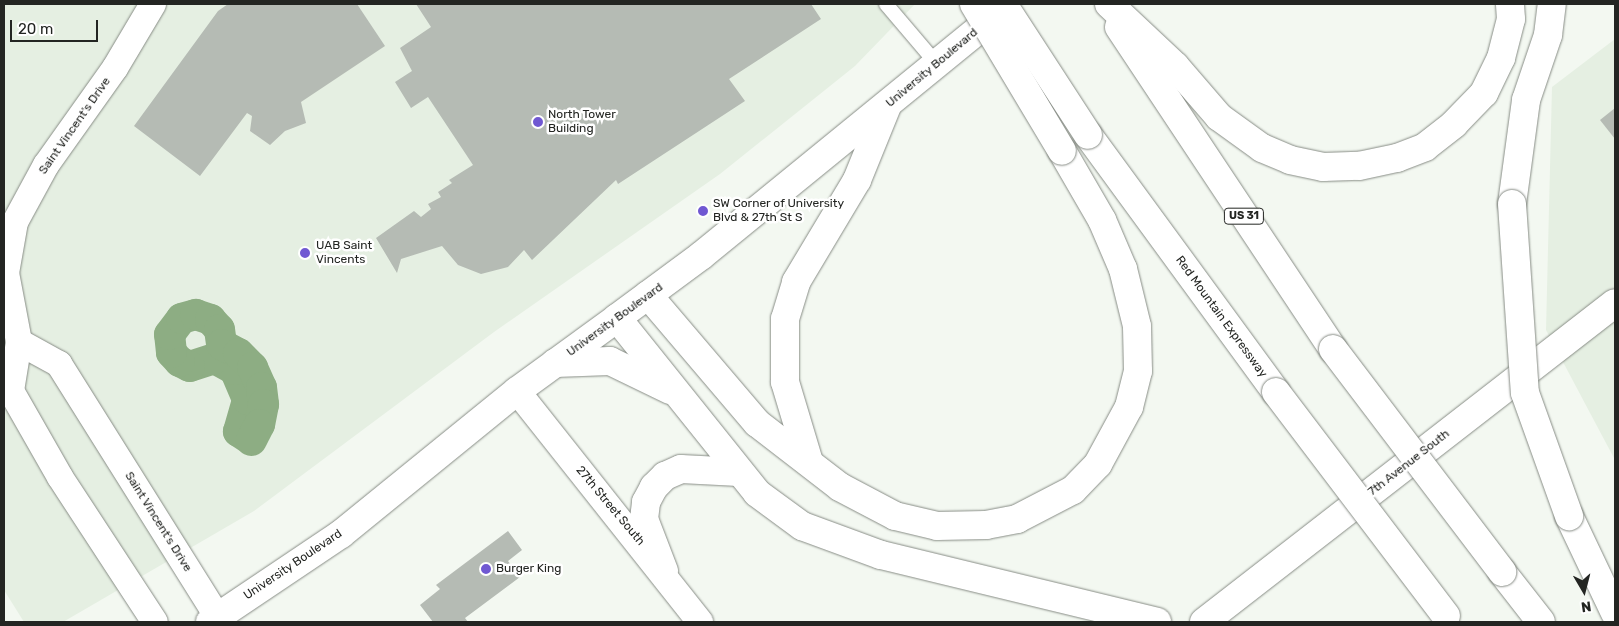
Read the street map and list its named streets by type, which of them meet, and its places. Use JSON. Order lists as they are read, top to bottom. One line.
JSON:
{"streets":{"main road":["University Boulevard","US 31","Red Mountain Expressway","7th Avenue South"],"street":["Saint Vincent's Drive","27th Street South"]},"crossings":[["University Boulevard","Saint Vincent's Drive"],["University Boulevard","27th Street South"]],"places":["North Tower Building","SW Corner of University Blvd & 27th St S","UAB Saint Vincents","Burger King"],"scale_bar":"20 m","north":"bottom"}
